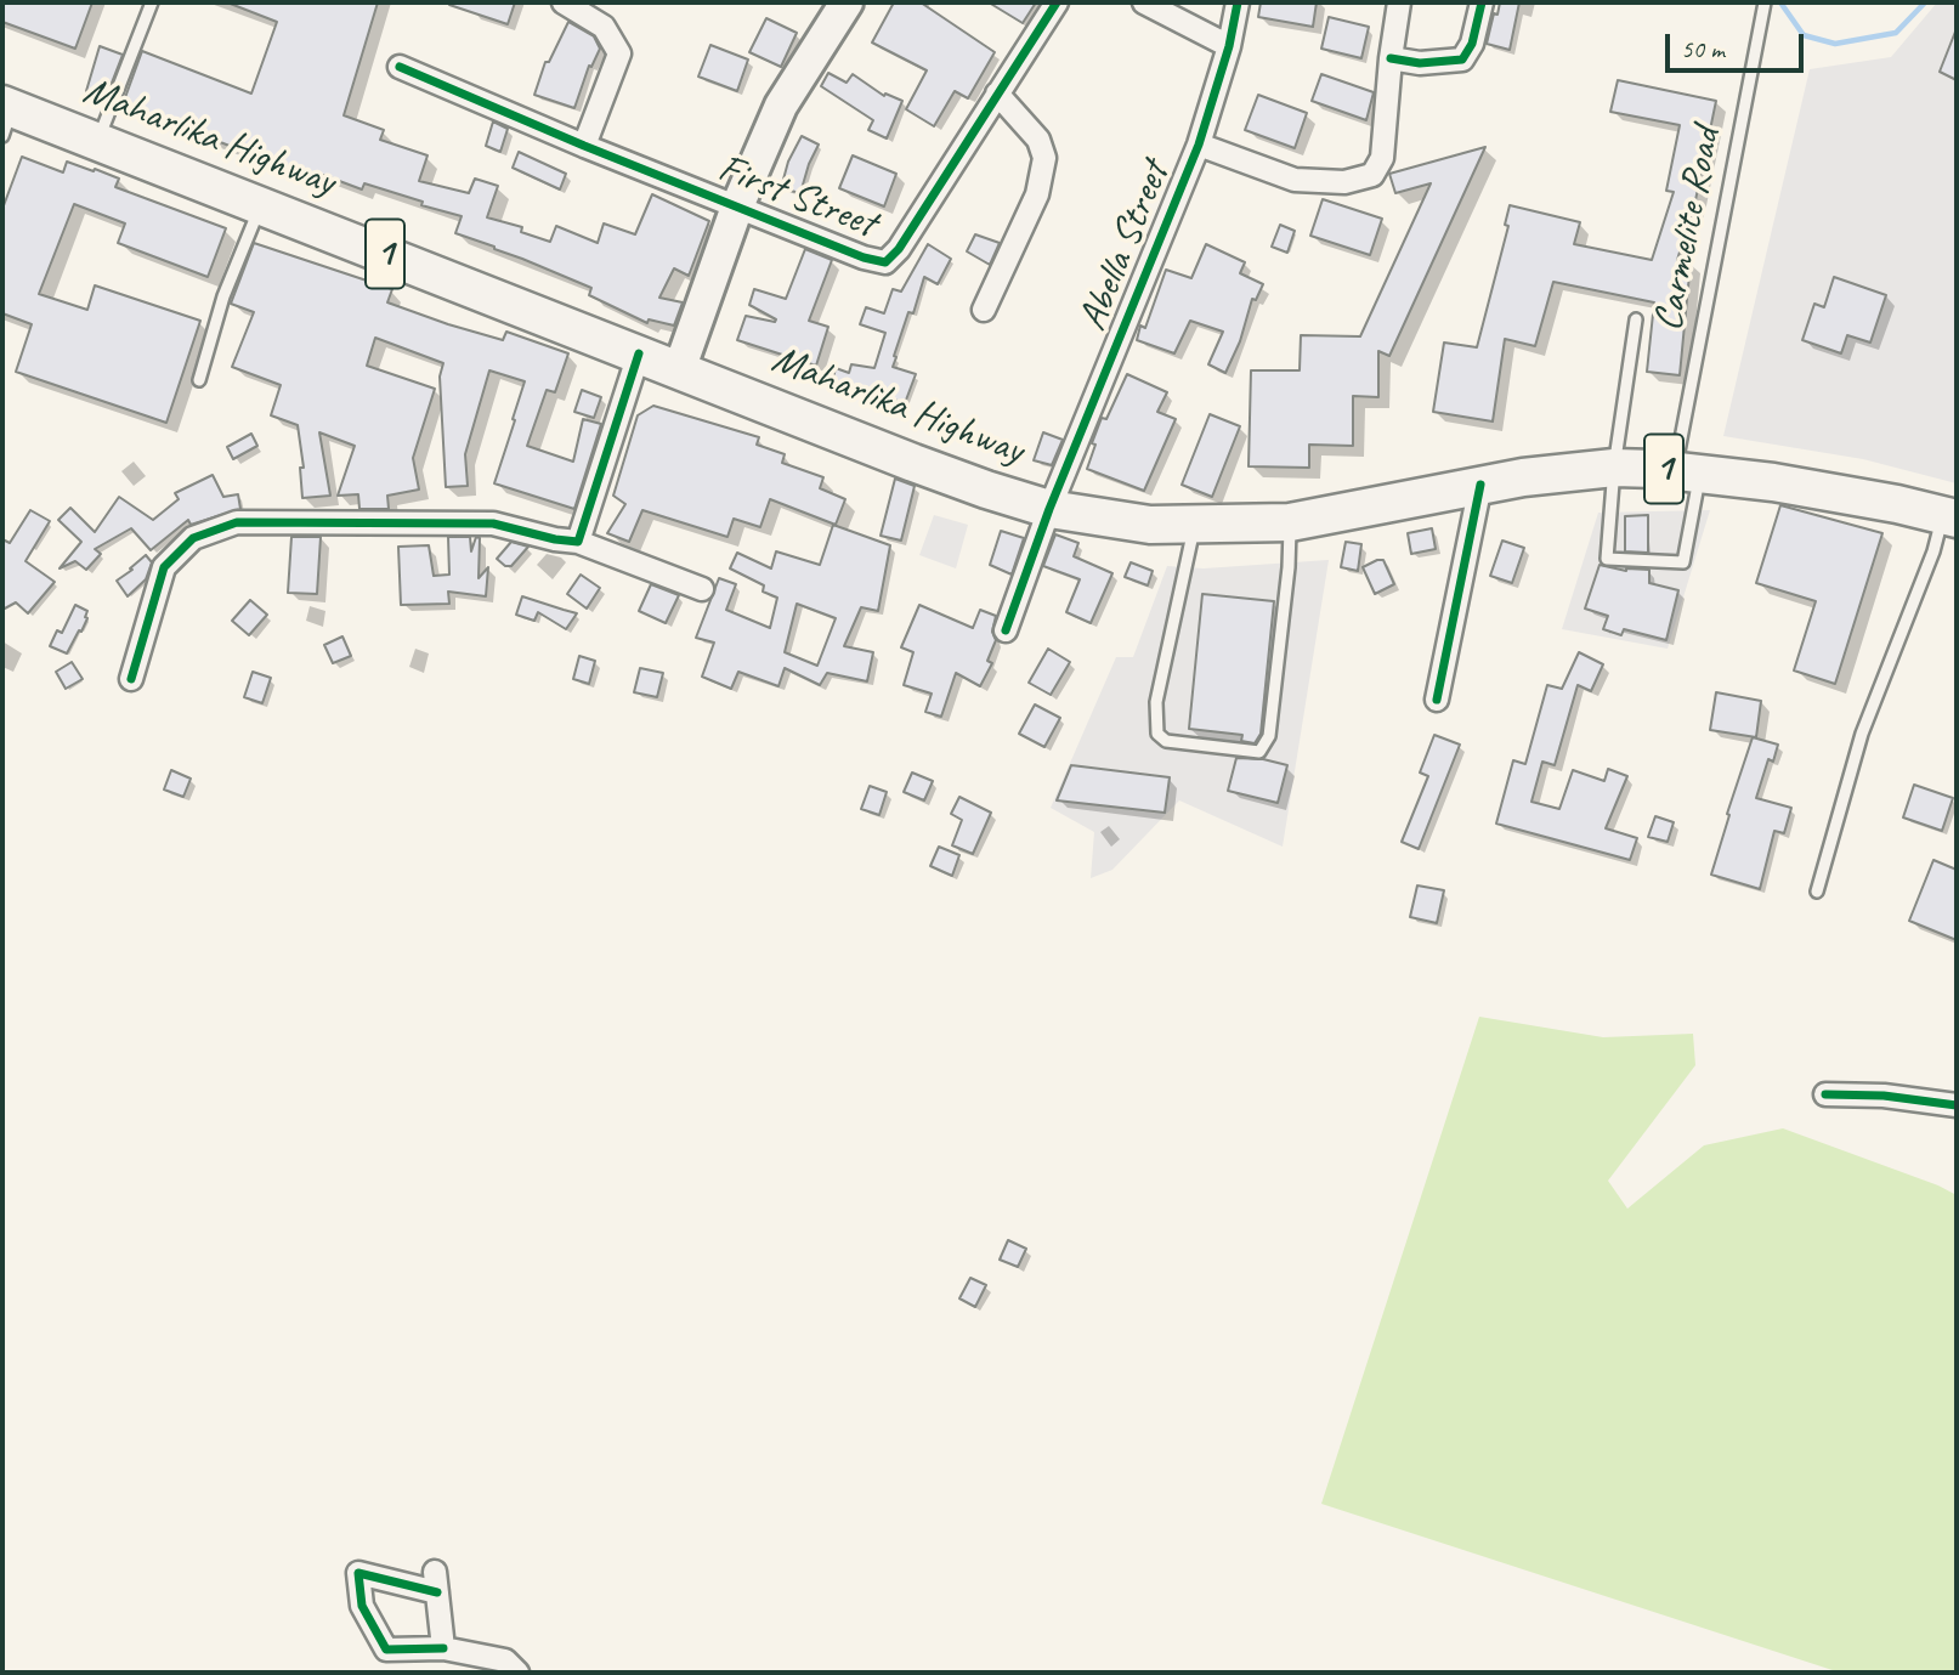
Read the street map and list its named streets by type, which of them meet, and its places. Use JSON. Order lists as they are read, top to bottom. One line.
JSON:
{"streets":{"main road":["Maharlika Highway","1"],"street":["First Street","Abella Street"],"lane":["Carmelite Road"]},"crossings":[["Maharlika Highway","Carmelite Road"],["Maharlika Highway","Abella Street"]],"scale_bar":"50 m"}
